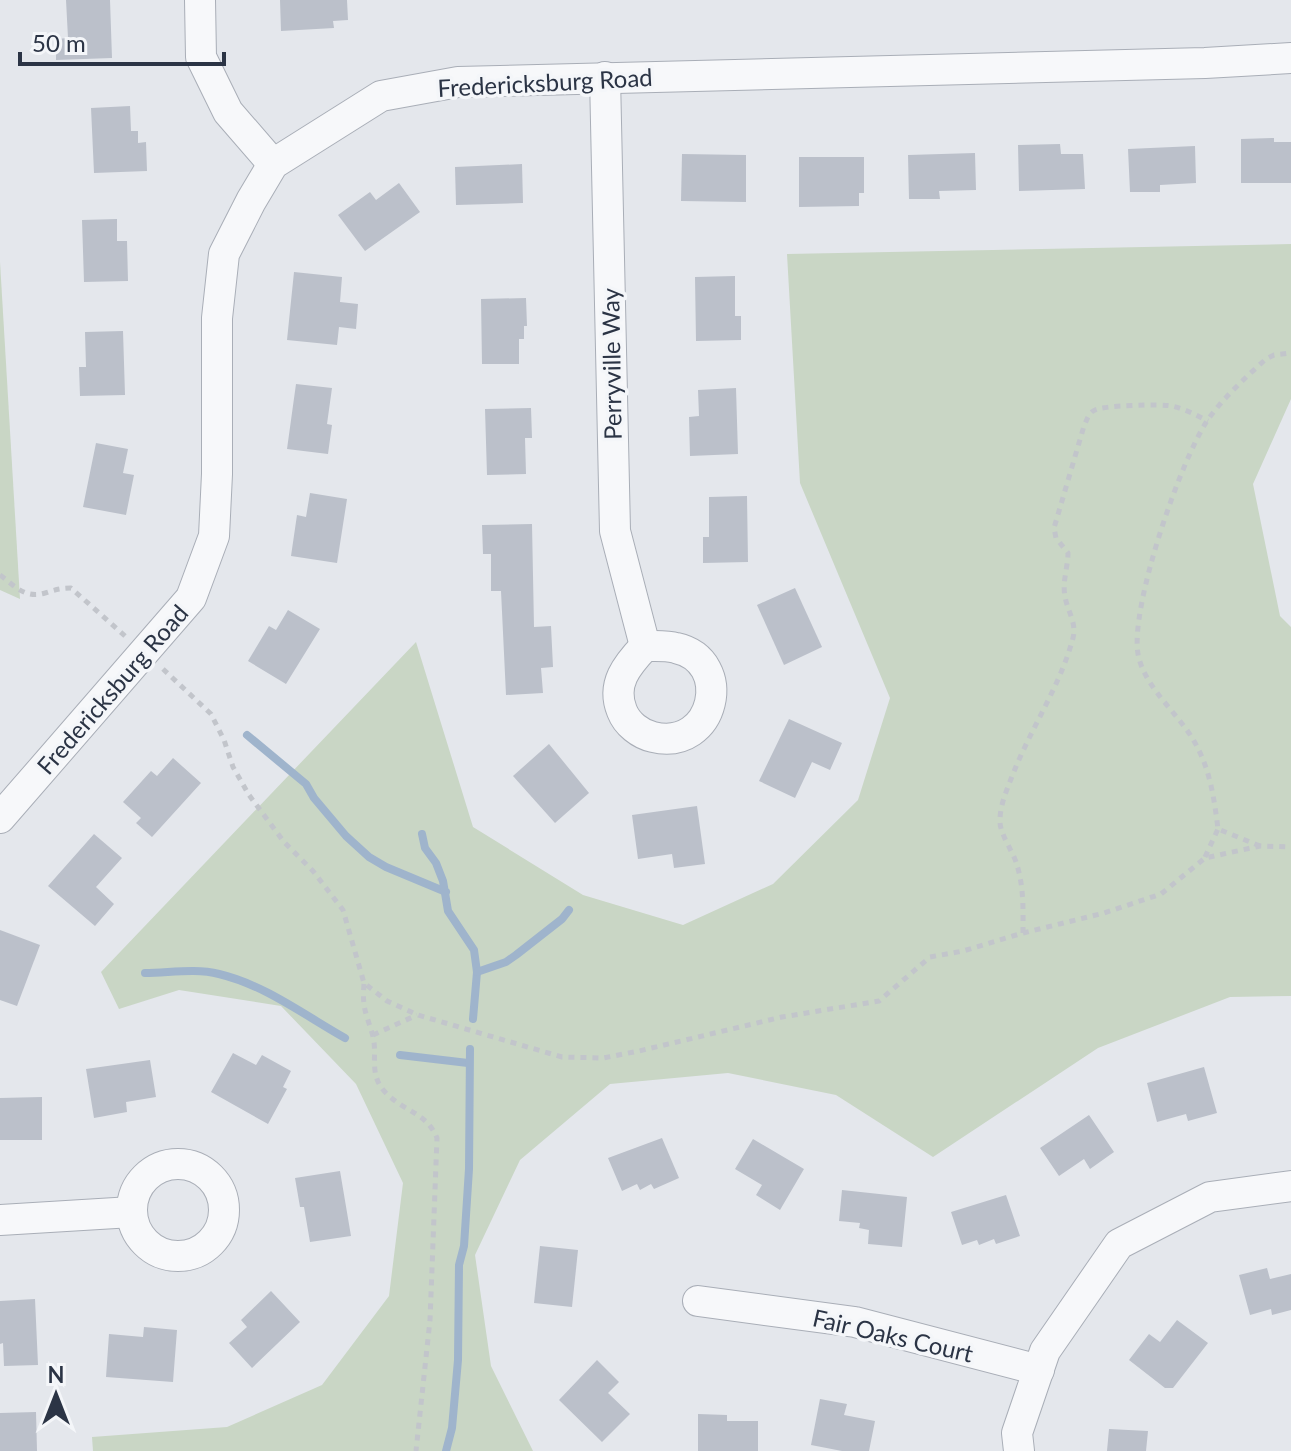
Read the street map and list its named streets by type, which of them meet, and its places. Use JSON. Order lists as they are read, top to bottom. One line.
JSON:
{"streets":{"street":["Fredericksburg Road","Perryville Way","Fair Oaks Court"]},"crossings":[["Fredericksburg Road","Perryville Way"]],"scale_bar":"50 m","north":"top"}
